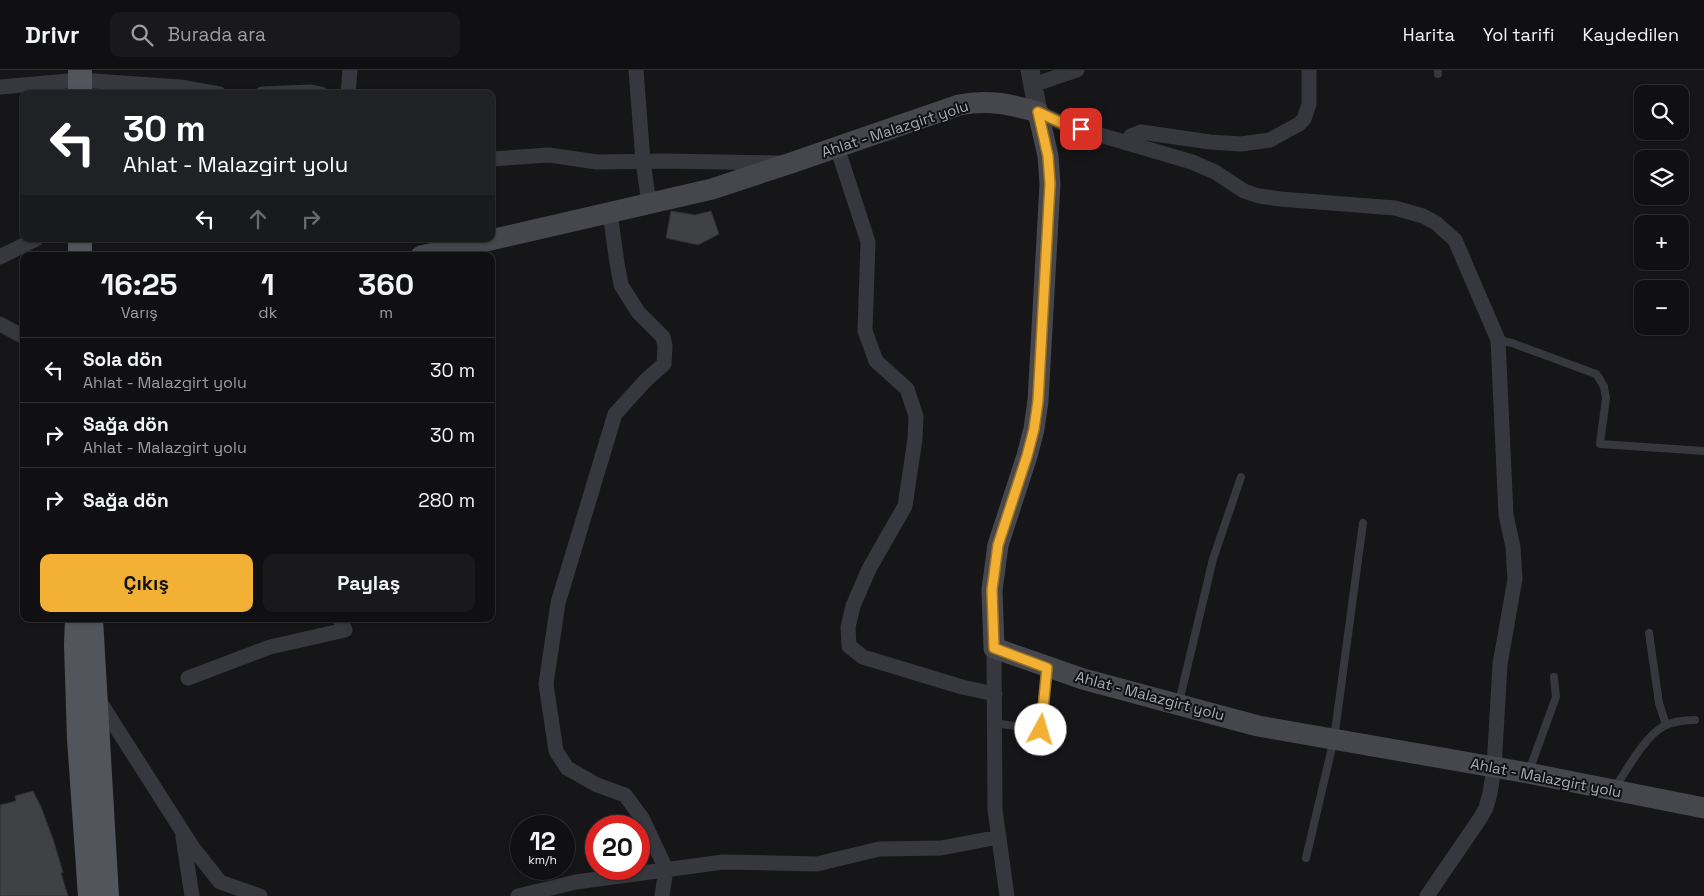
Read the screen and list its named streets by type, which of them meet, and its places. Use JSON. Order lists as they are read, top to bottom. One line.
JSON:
{"streets":{"main road":["Ahlat - Malazgirt yolu"]},"page":{"header":"Drivr","search":"Burada ara","nav":["Harita","Yol tarifi","Kaydedilen"],"map_buttons":["+","−"],"turn":["30 m","Ahlat - Malazgirt yolu"],"eta":["16:25","Varış","1","dk","360","m"],"list":[{"name":"Sola dön","note":"Ahlat - Malazgirt yolu","value":"30 m"},{"name":"Sağa dön","note":"Ahlat - Malazgirt yolu","value":"30 m"},{"name":"Sağa dön","value":"280 m"}],"buttons":["Çıkış","Paylaş"],"speed":"12 km/h","limit":"20"}}
